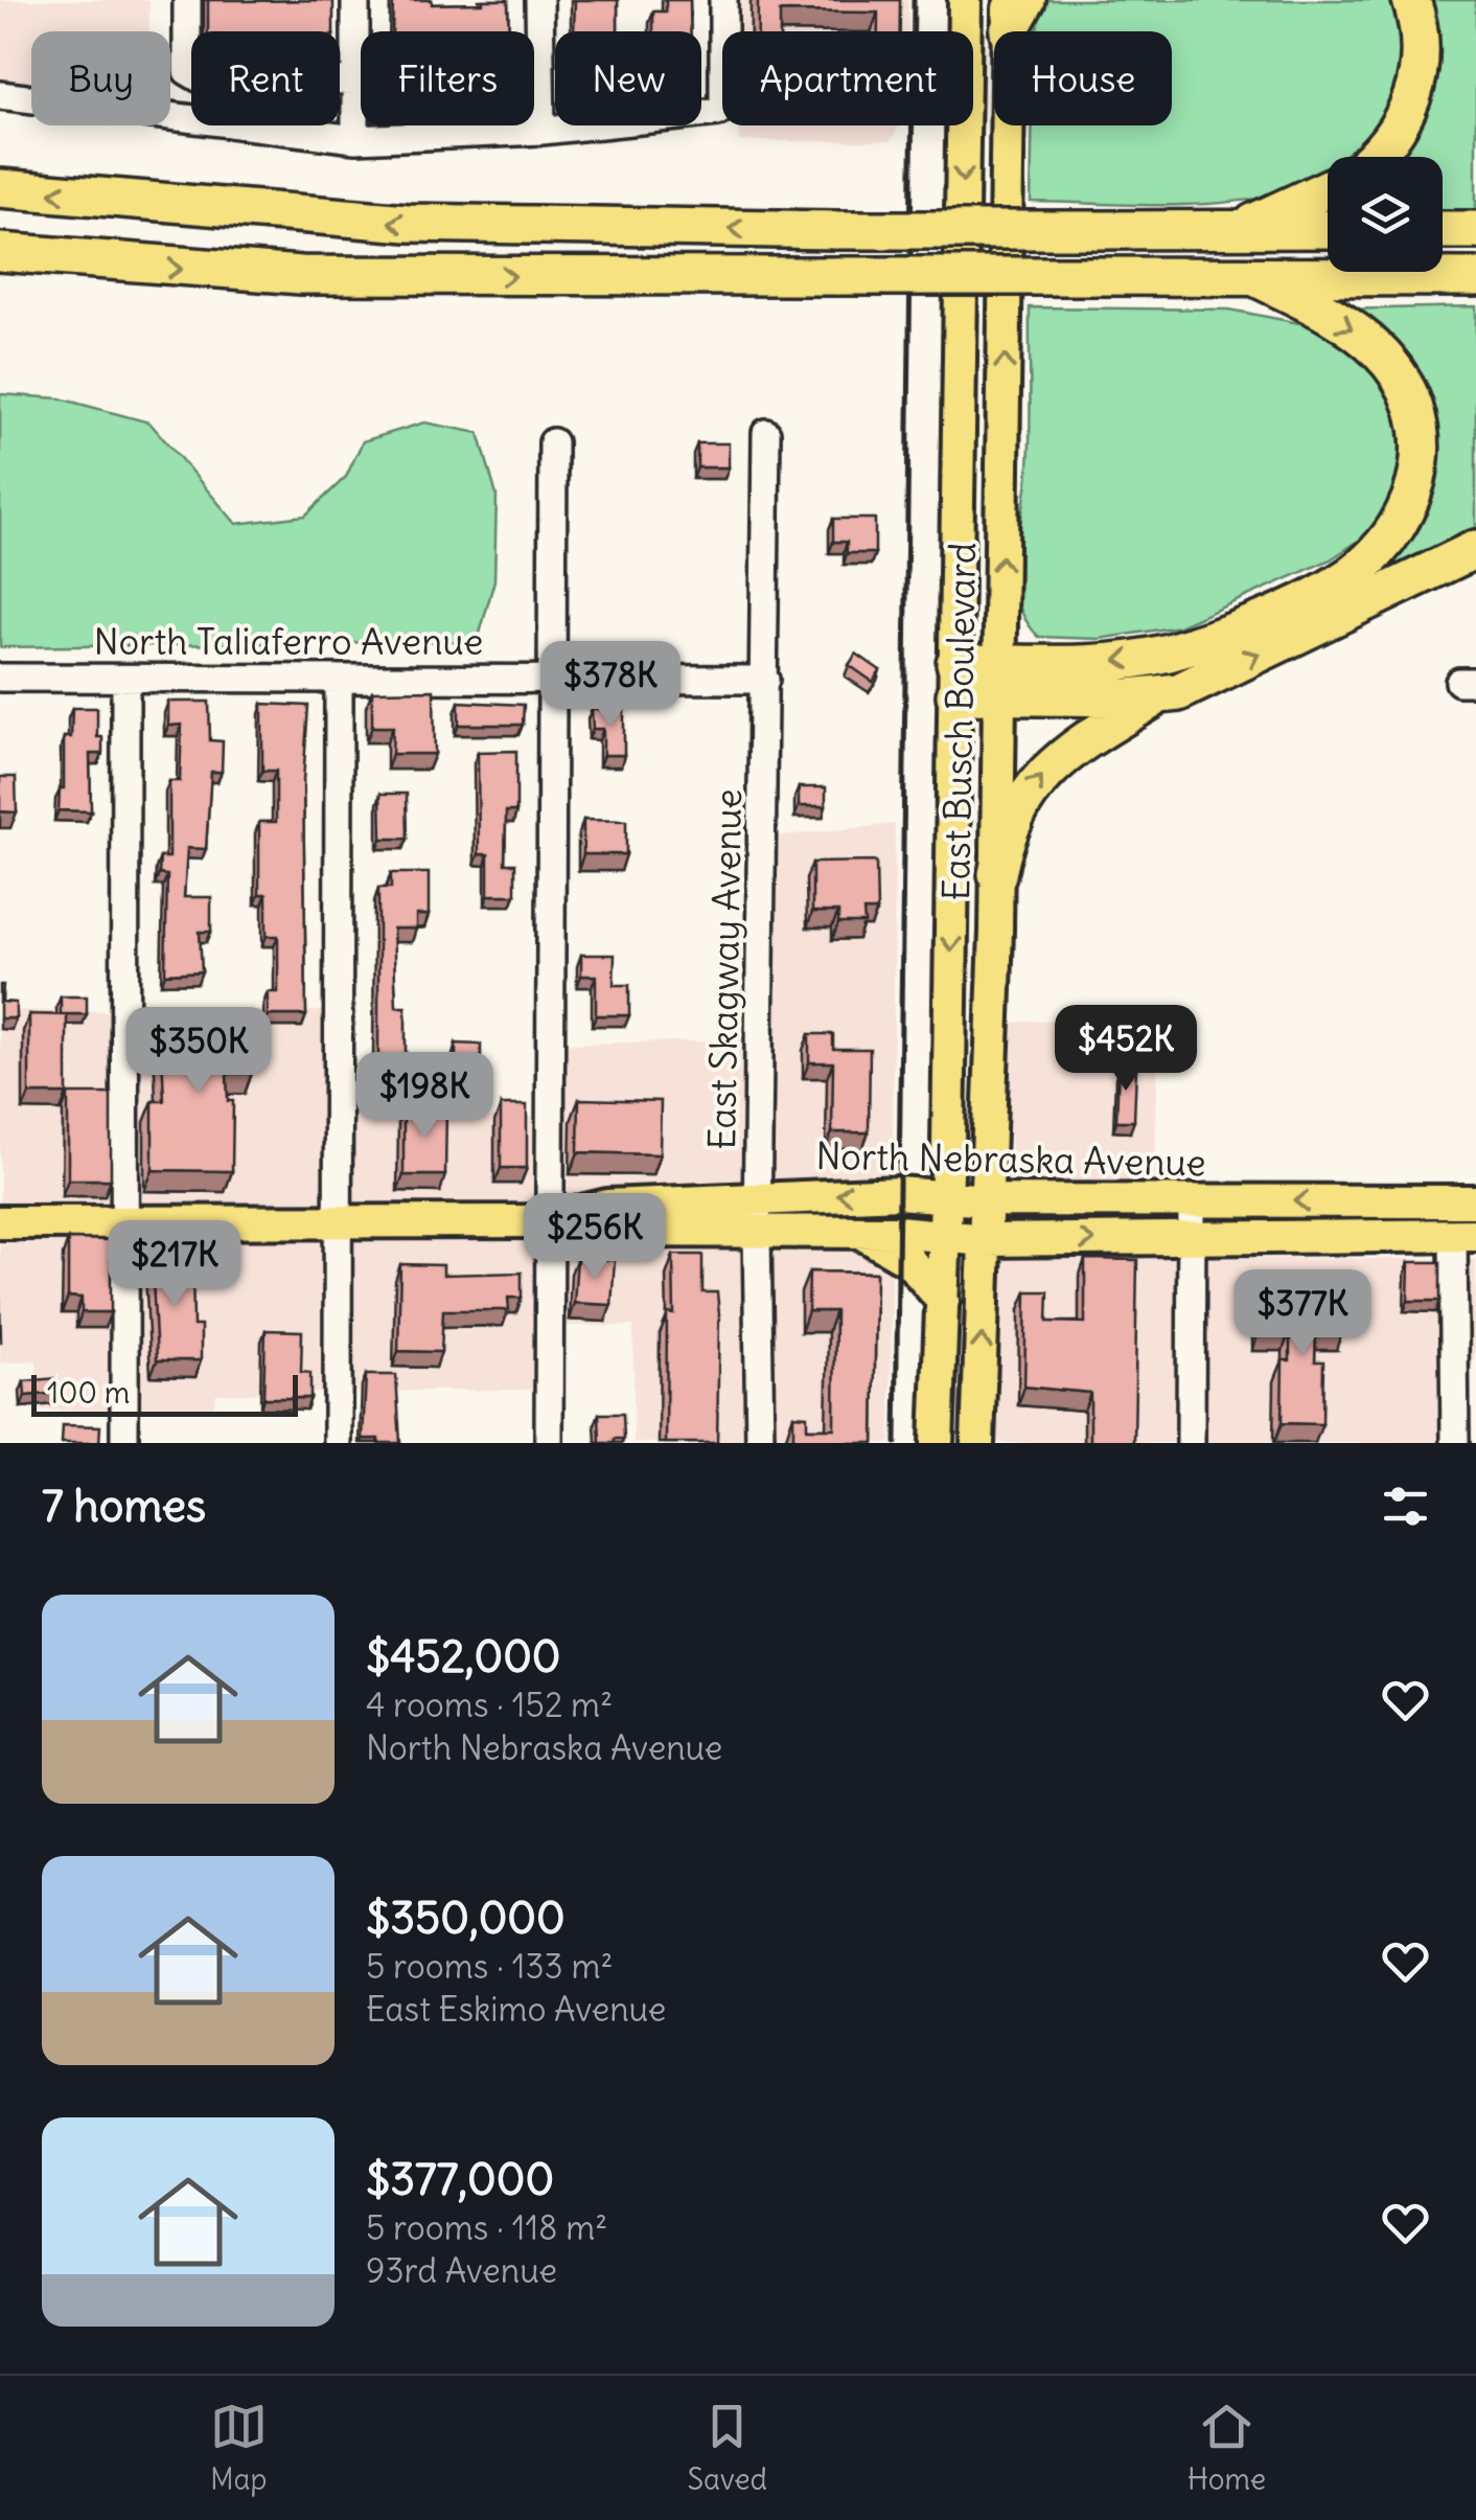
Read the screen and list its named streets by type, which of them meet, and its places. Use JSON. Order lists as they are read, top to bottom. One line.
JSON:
{"streets":{"main road":["East Busch Boulevard","North Nebraska Avenue"],"street":["North Taliaferro Avenue","East Skagway Avenue"]},"crossings":[["North Taliaferro Avenue","East Skagway Avenue"],["East Busch Boulevard","North Nebraska Avenue"],["East Skagway Avenue","North Nebraska Avenue"]],"scale_bar":"100 m","page":{"chip":["Buy","Rent","Filters","New","Apartment","House"],"price":["$378K","$452K","$350K","$198K","$256K","$217K","$377K"],"scale":"100 m","heading":"7 homes","list":[{"name":"$452,000","note":"4 rooms · 152 m² · North Nebraska Avenue"},{"name":"$350,000","note":"5 rooms · 133 m² · East Eskimo Avenue"},{"name":"$377,000","note":"5 rooms · 118 m² · 93rd Avenue"}],"tabs":["Map","Saved","Home"]}}
